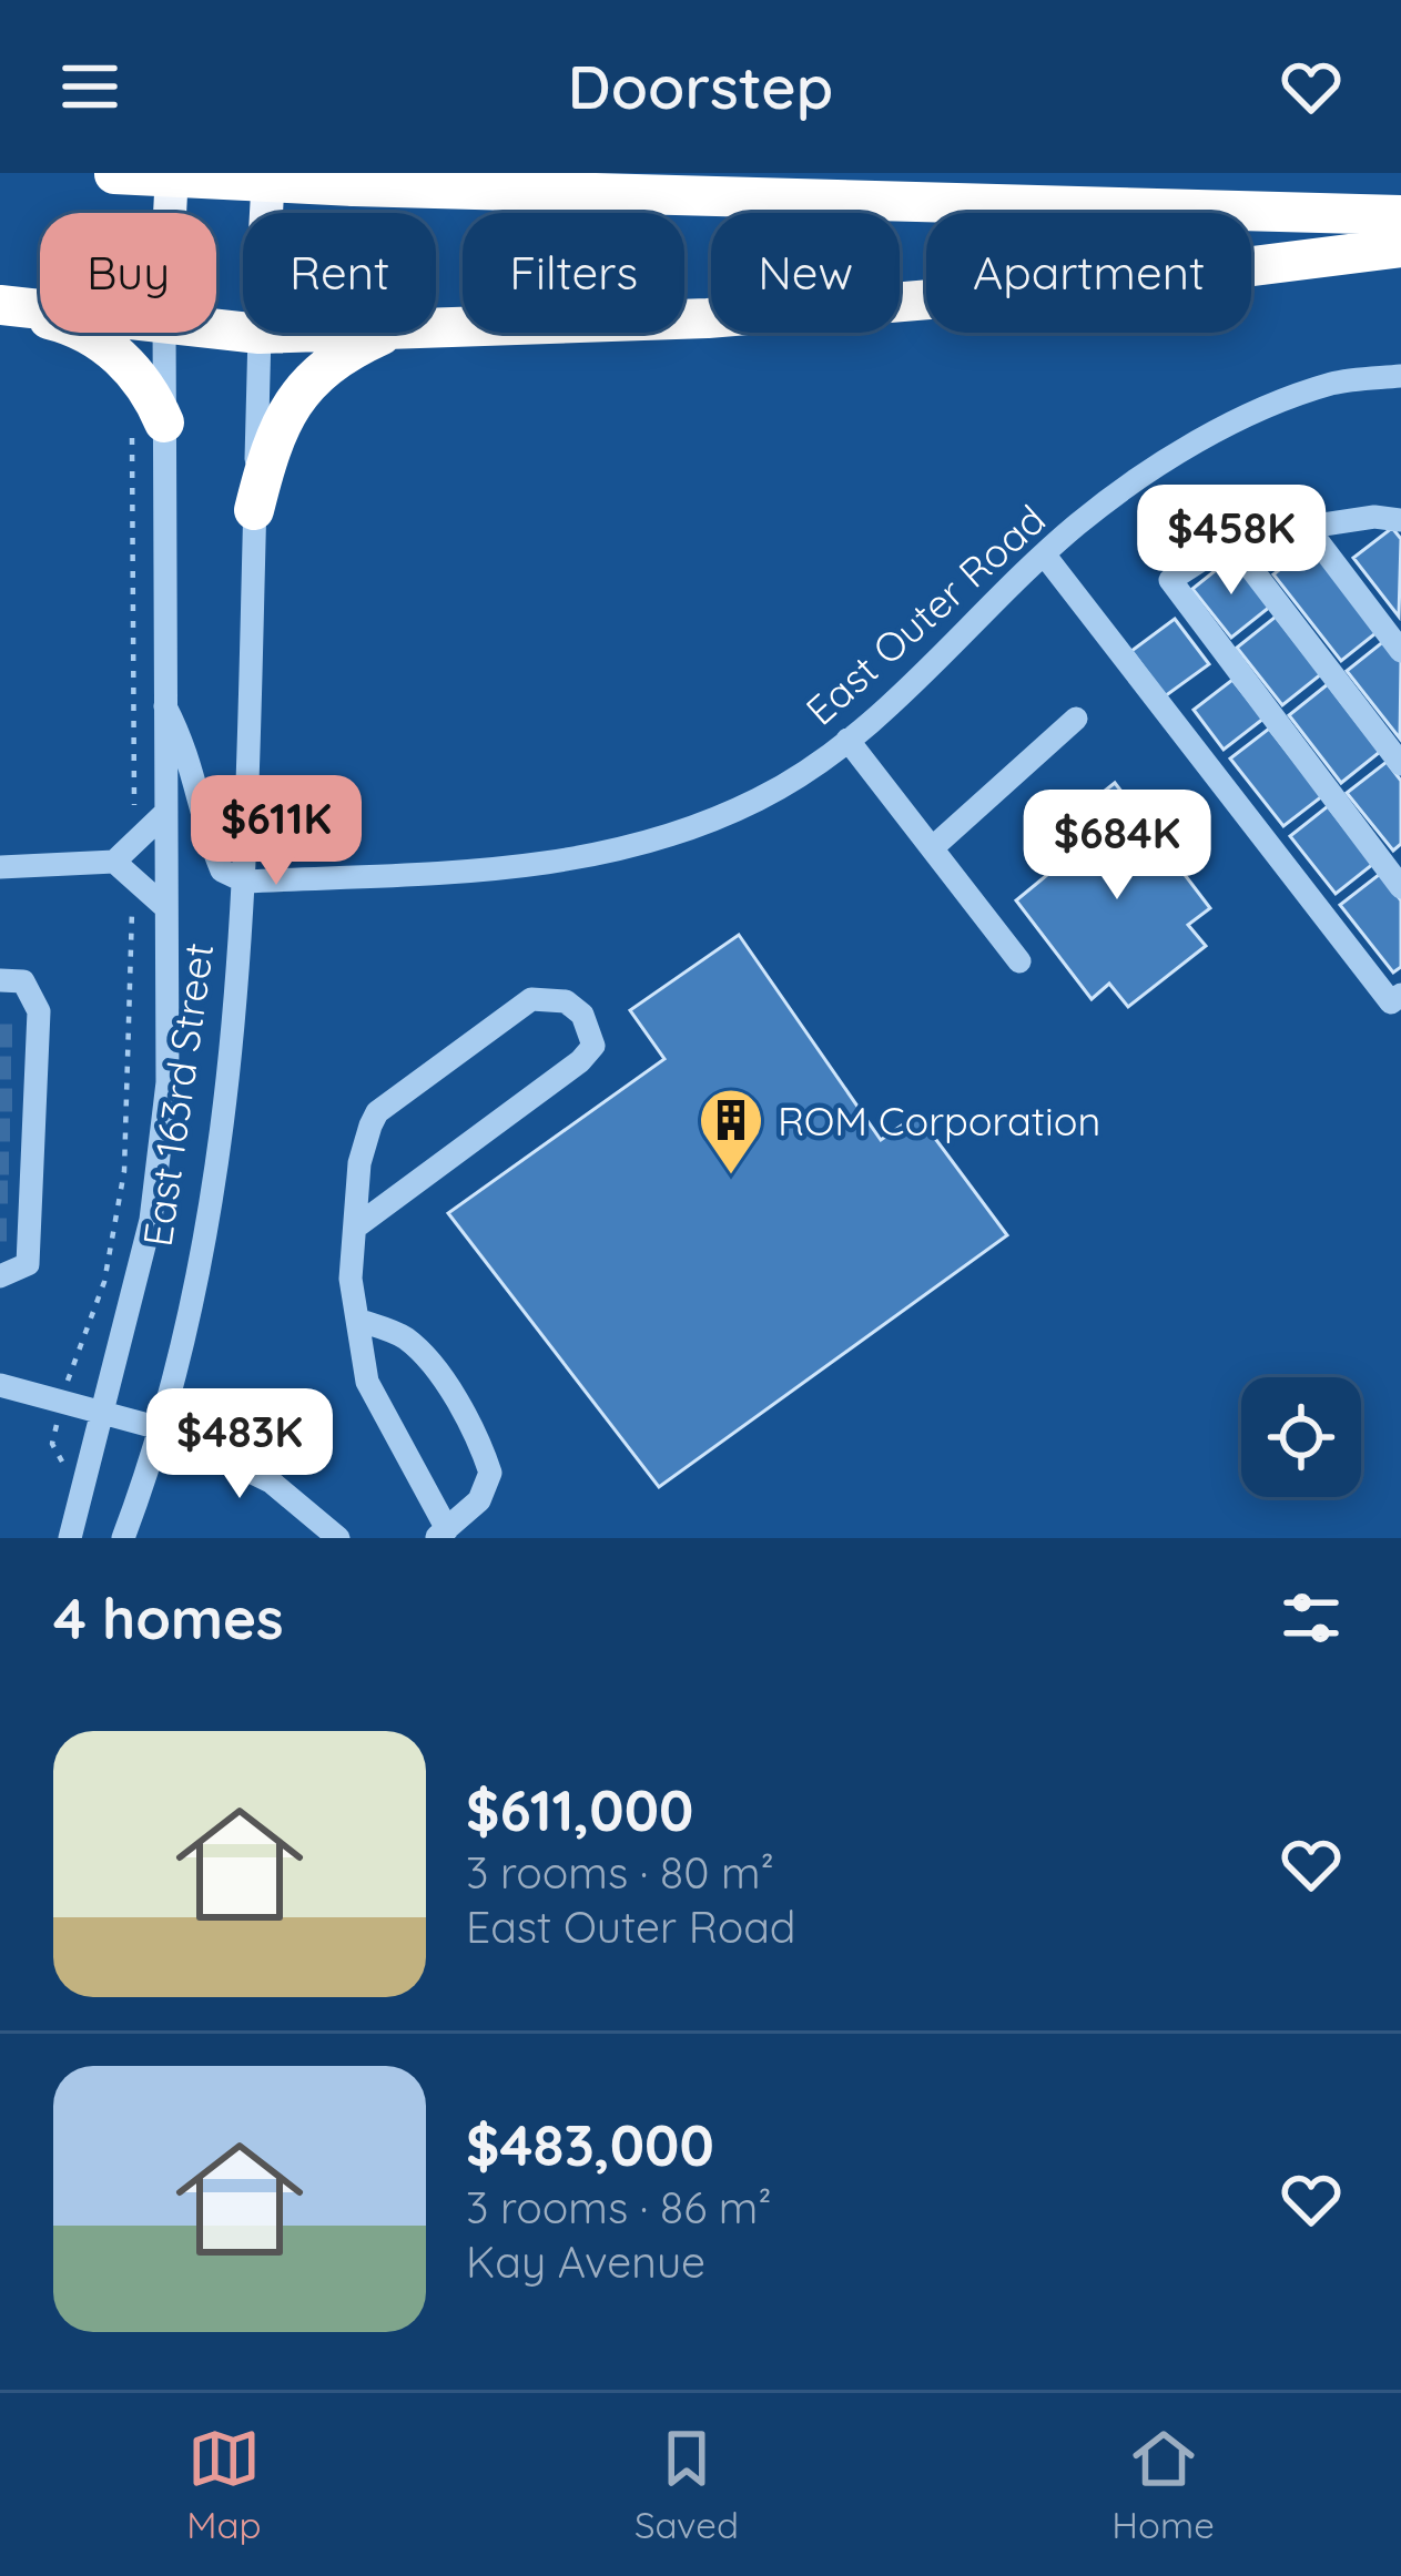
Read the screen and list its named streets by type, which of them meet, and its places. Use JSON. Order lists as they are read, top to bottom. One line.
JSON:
{"streets":{"main road":["East 163rd Street"],"street":["East Outer Road"]},"crossings":[["East Outer Road","East 163rd Street"]],"places":{"building":["ROM Corporation"]},"page":{"header":"Doorstep","chip":["Buy","Rent","Filters","New","Apartment"],"price":["$458K","$611K","$684K","$483K"],"heading":"4 homes","list":[{"name":"$611,000","note":"3 rooms · 80 m² · East Outer Road"},{"name":"$483,000","note":"3 rooms · 86 m² · Kay Avenue"}],"tabs":["Map","Saved","Home"]}}
